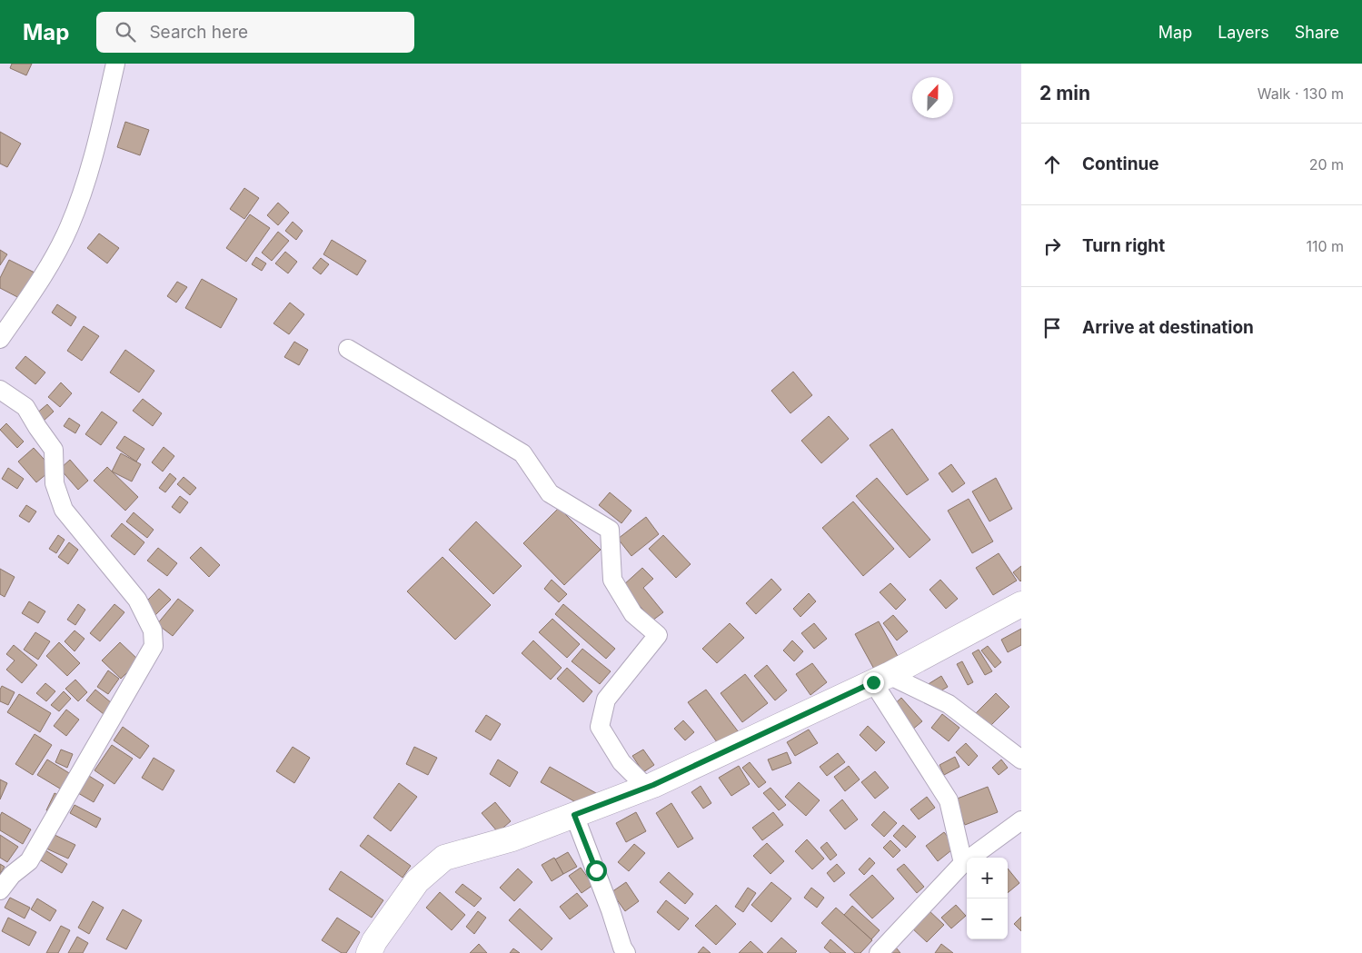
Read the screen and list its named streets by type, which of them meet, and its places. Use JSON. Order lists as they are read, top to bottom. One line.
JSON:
{"north":"top","page":{"header":"Map","search":"Search here","nav":["Map","Layers","Share"],"heading":["2 min","Walk · 130 m"],"list":[["Continue","20 m"],["Turn right","110 m"],"Arrive at destination"],"map_buttons":["+","−"]}}
